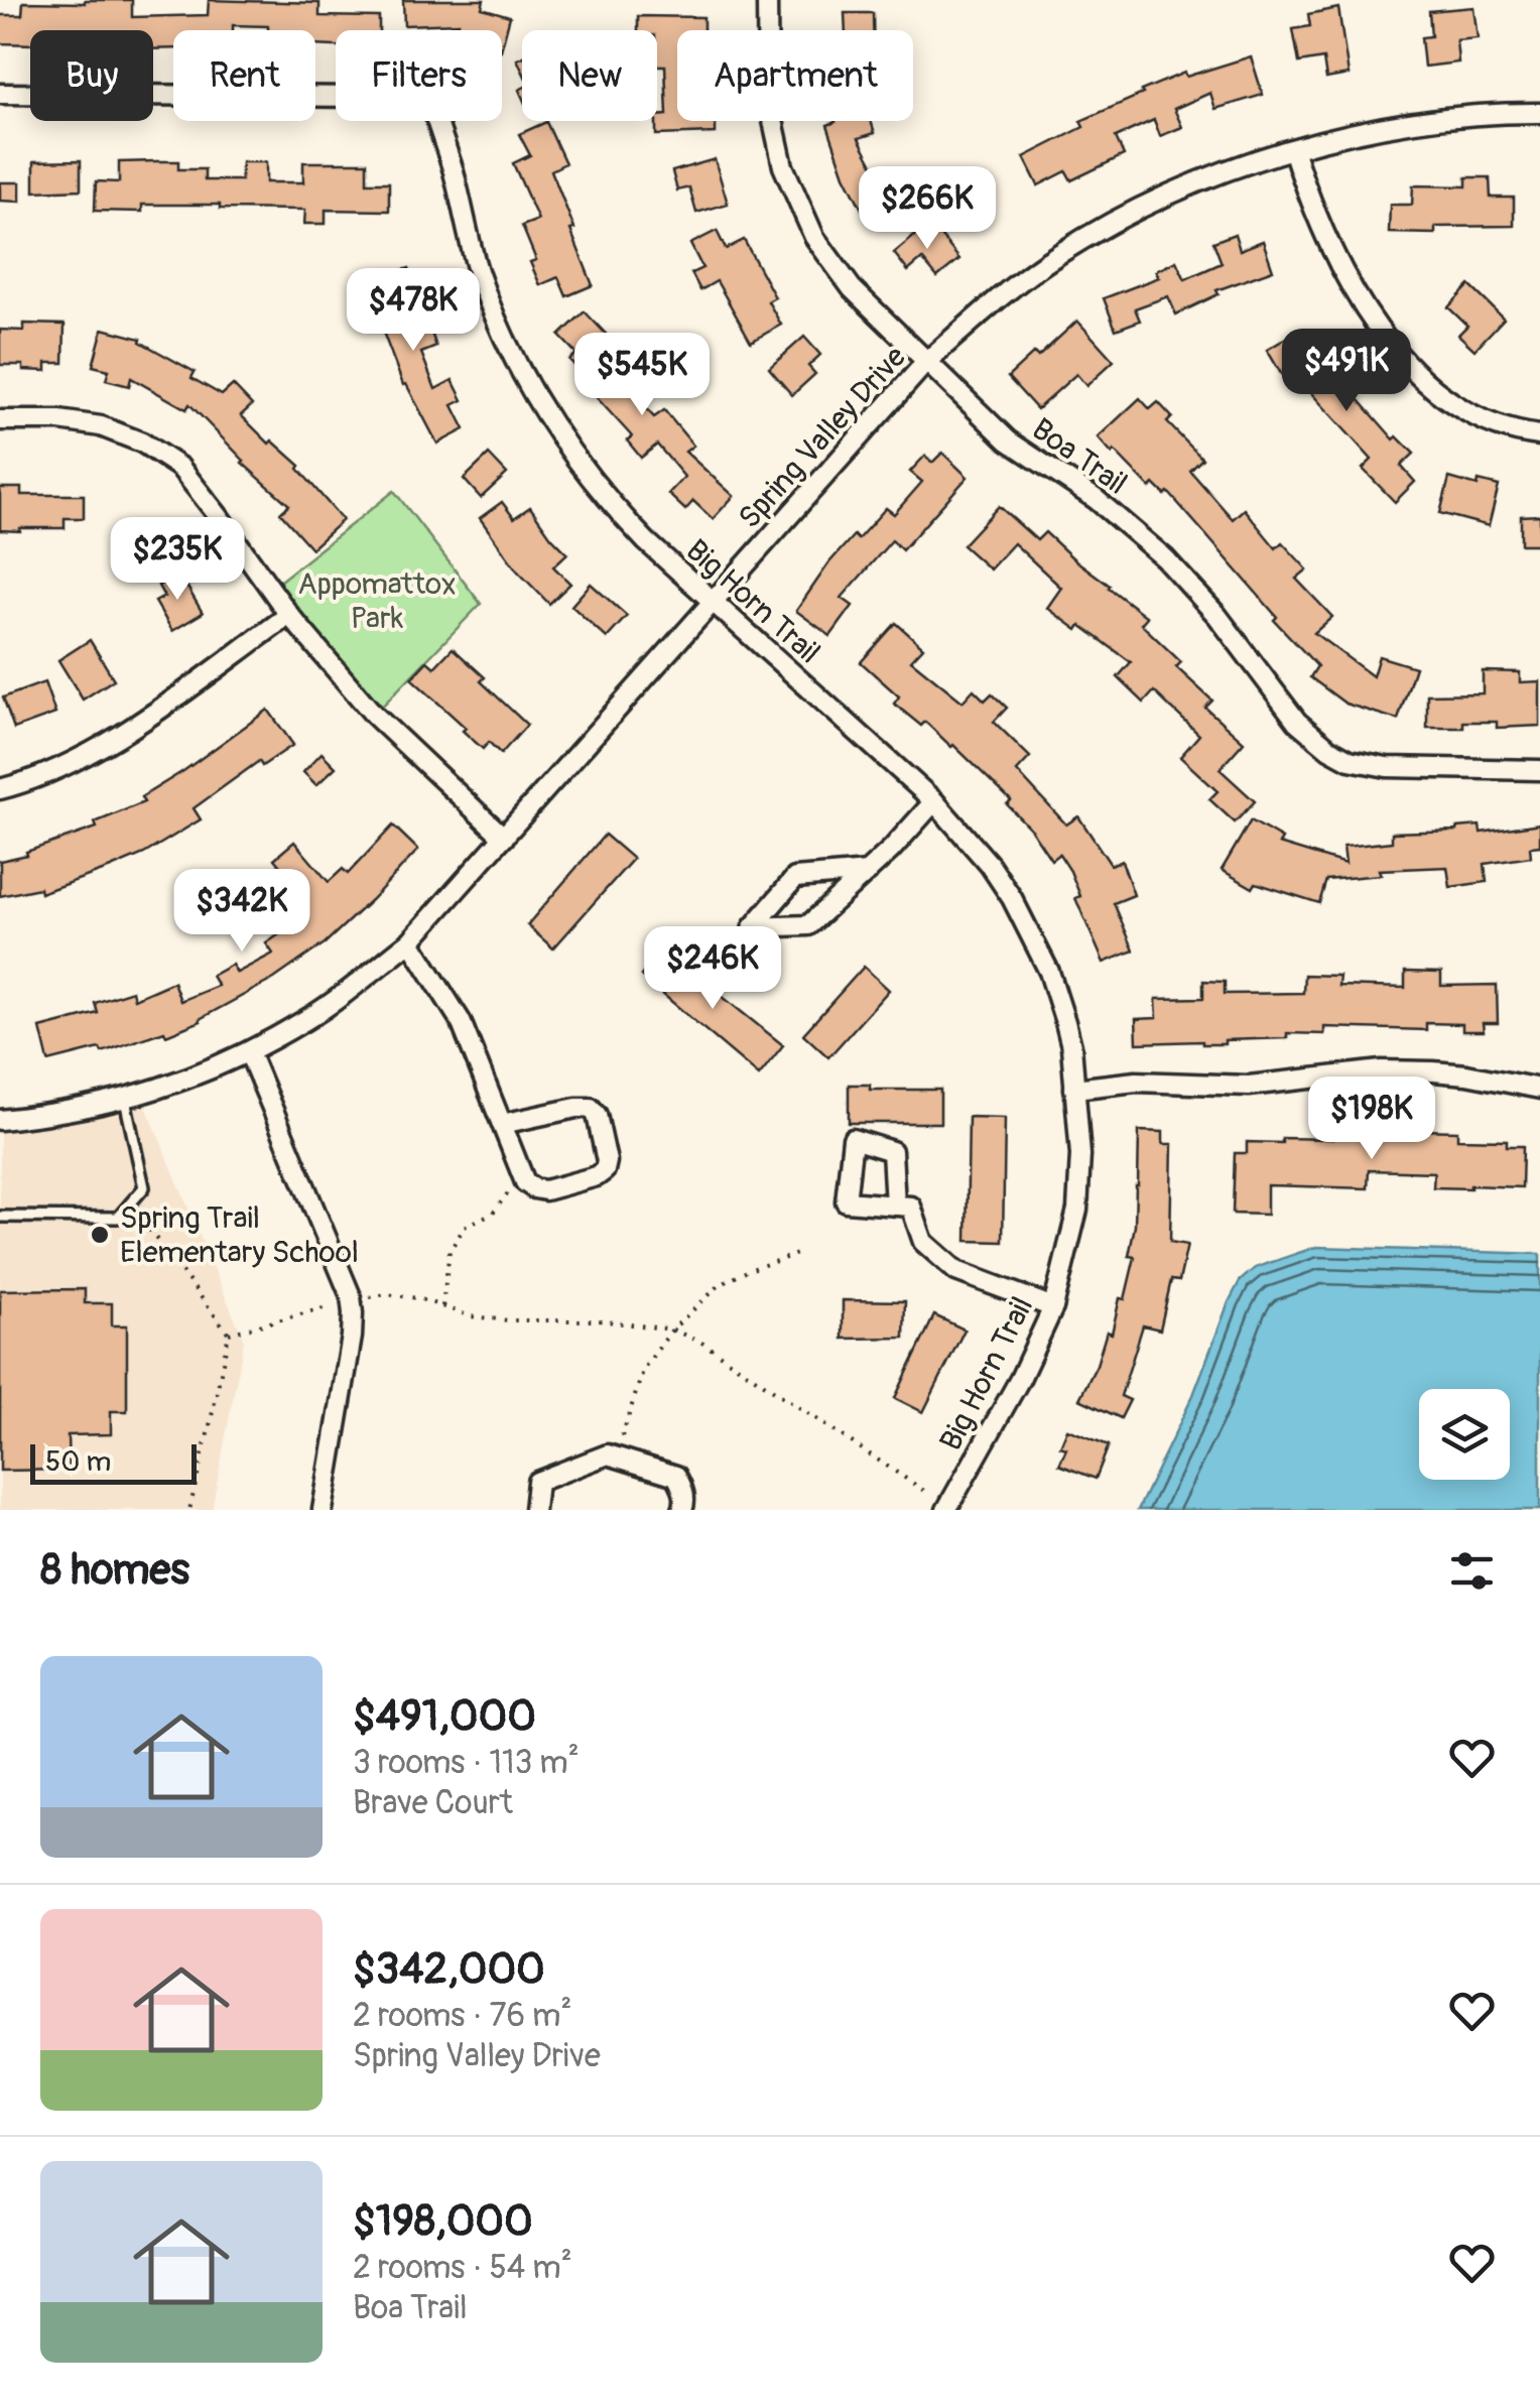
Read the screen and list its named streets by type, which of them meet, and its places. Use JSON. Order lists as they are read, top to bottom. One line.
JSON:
{"streets":{"street":["Spring Valley Drive","Boa Trail","Big Horn Trail"]},"crossings":[["Spring Valley Drive","Boa Trail"],["Spring Valley Drive","Big Horn Trail"]],"parks":["Appomattox Park"],"places":["Spring Trail Elementary School"],"scale_bar":"50 m","page":{"chip":["Buy","Rent","Filters","New","Apartment"],"price":["$266K","$478K","$491K","$545K","$235K","$342K","$246K","$198K"],"scale":"50 m","heading":"8 homes","list":[{"name":"$491,000","note":"3 rooms · 113 m² · Brave Court"},{"name":"$342,000","note":"2 rooms · 76 m² · Spring Valley Drive"},{"name":"$198,000","note":"2 rooms · 54 m² · Boa Trail"}]}}
